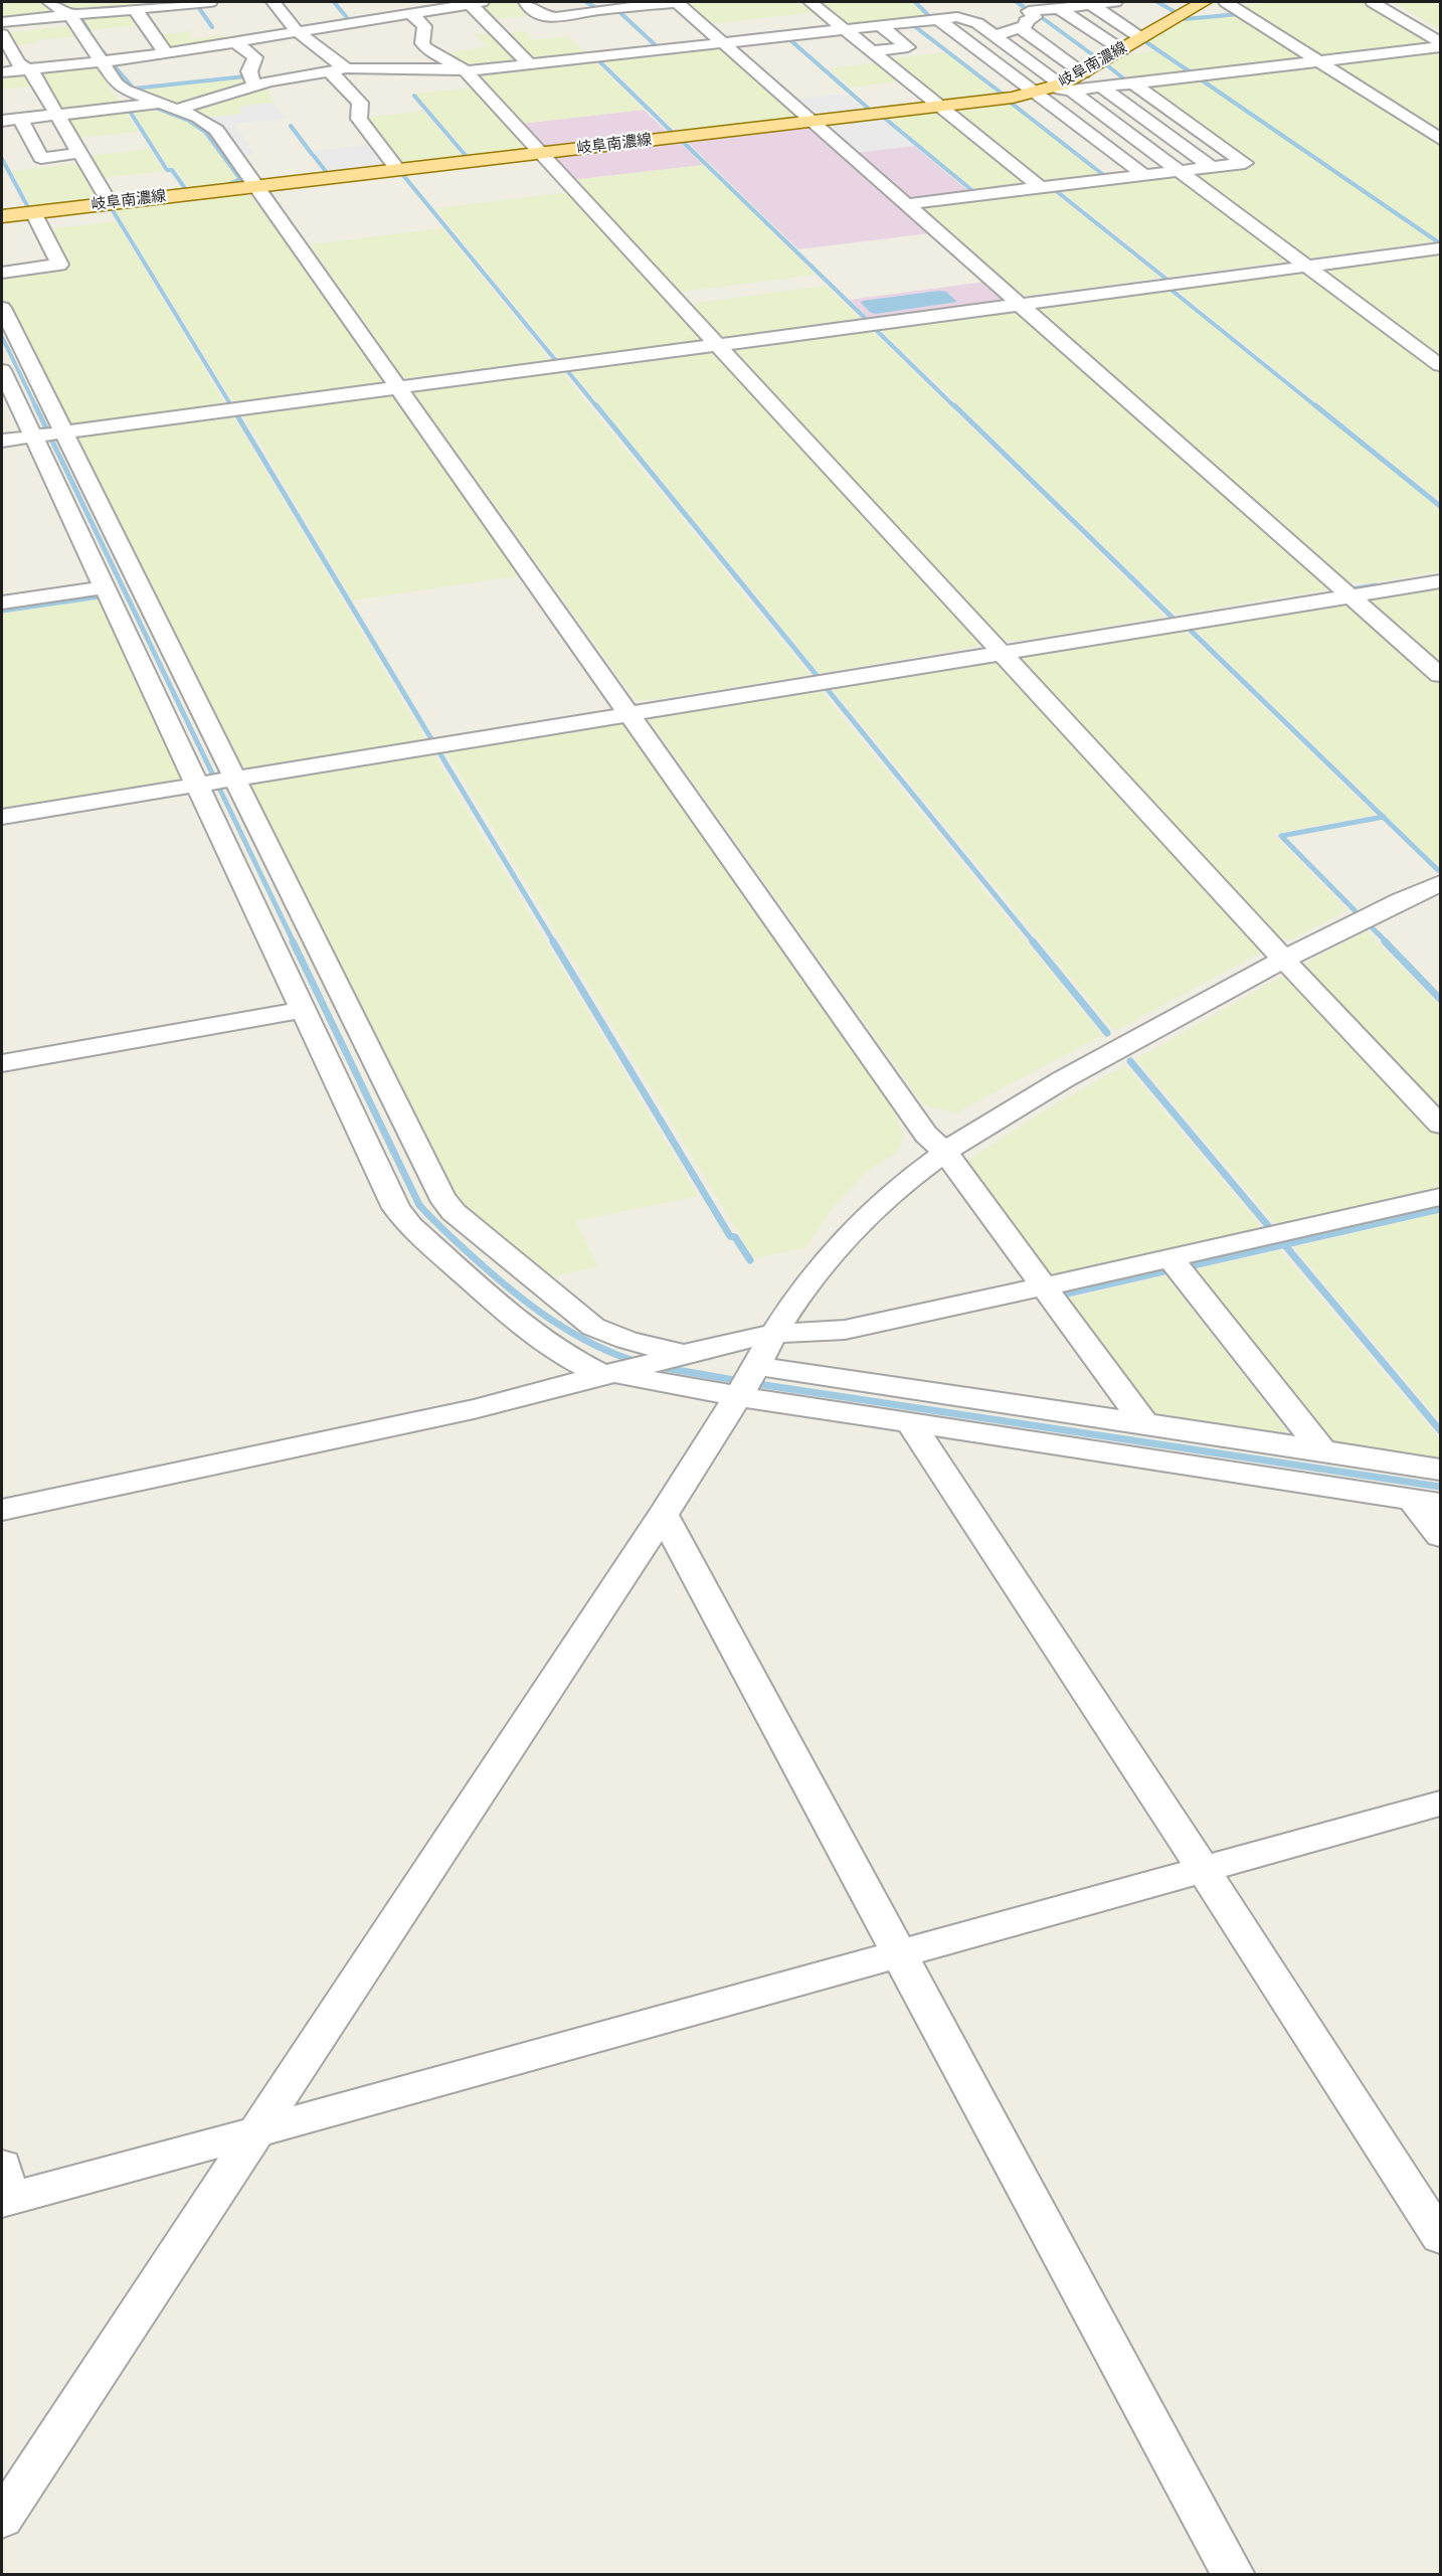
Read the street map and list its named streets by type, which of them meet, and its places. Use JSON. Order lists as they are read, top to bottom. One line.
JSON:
{"streets":{"main road":["岐阜南濃線"]}}
